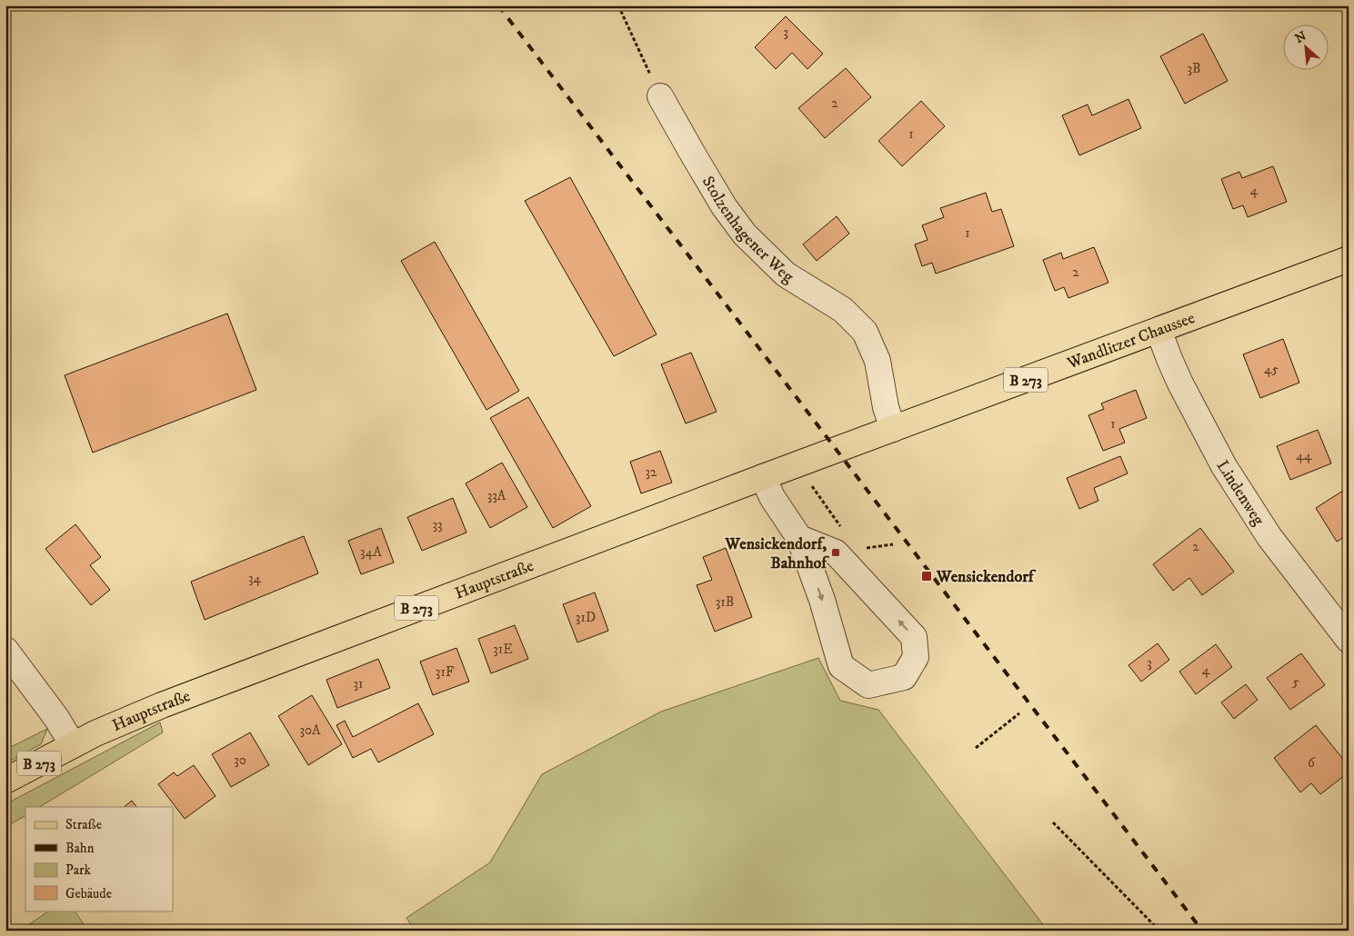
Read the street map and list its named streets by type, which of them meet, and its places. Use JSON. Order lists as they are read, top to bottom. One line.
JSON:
{"streets":{"main road":["Wandlitzer Chaussee","B 273","Hauptstraße"],"street":["Stolzenhagener Weg","Lindenweg"]},"crossings":[["Stolzenhagener Weg","Wandlitzer Chaussee"],["Wandlitzer Chaussee","Lindenweg"],["Wandlitzer Chaussee","Hauptstraße"]],"places":{"transit":["Wensickendorf, Bahnhof","Wensickendorf"]},"house_numbers":["3","3B","2","1","4","1","2","45","1","44","32","33A","33","2","34A","34","31B","31D","31E","3","4","31F","5","31","30A","30","6"],"legend":["Straße","Bahn","Park","Gebäude"],"north":"top left"}
